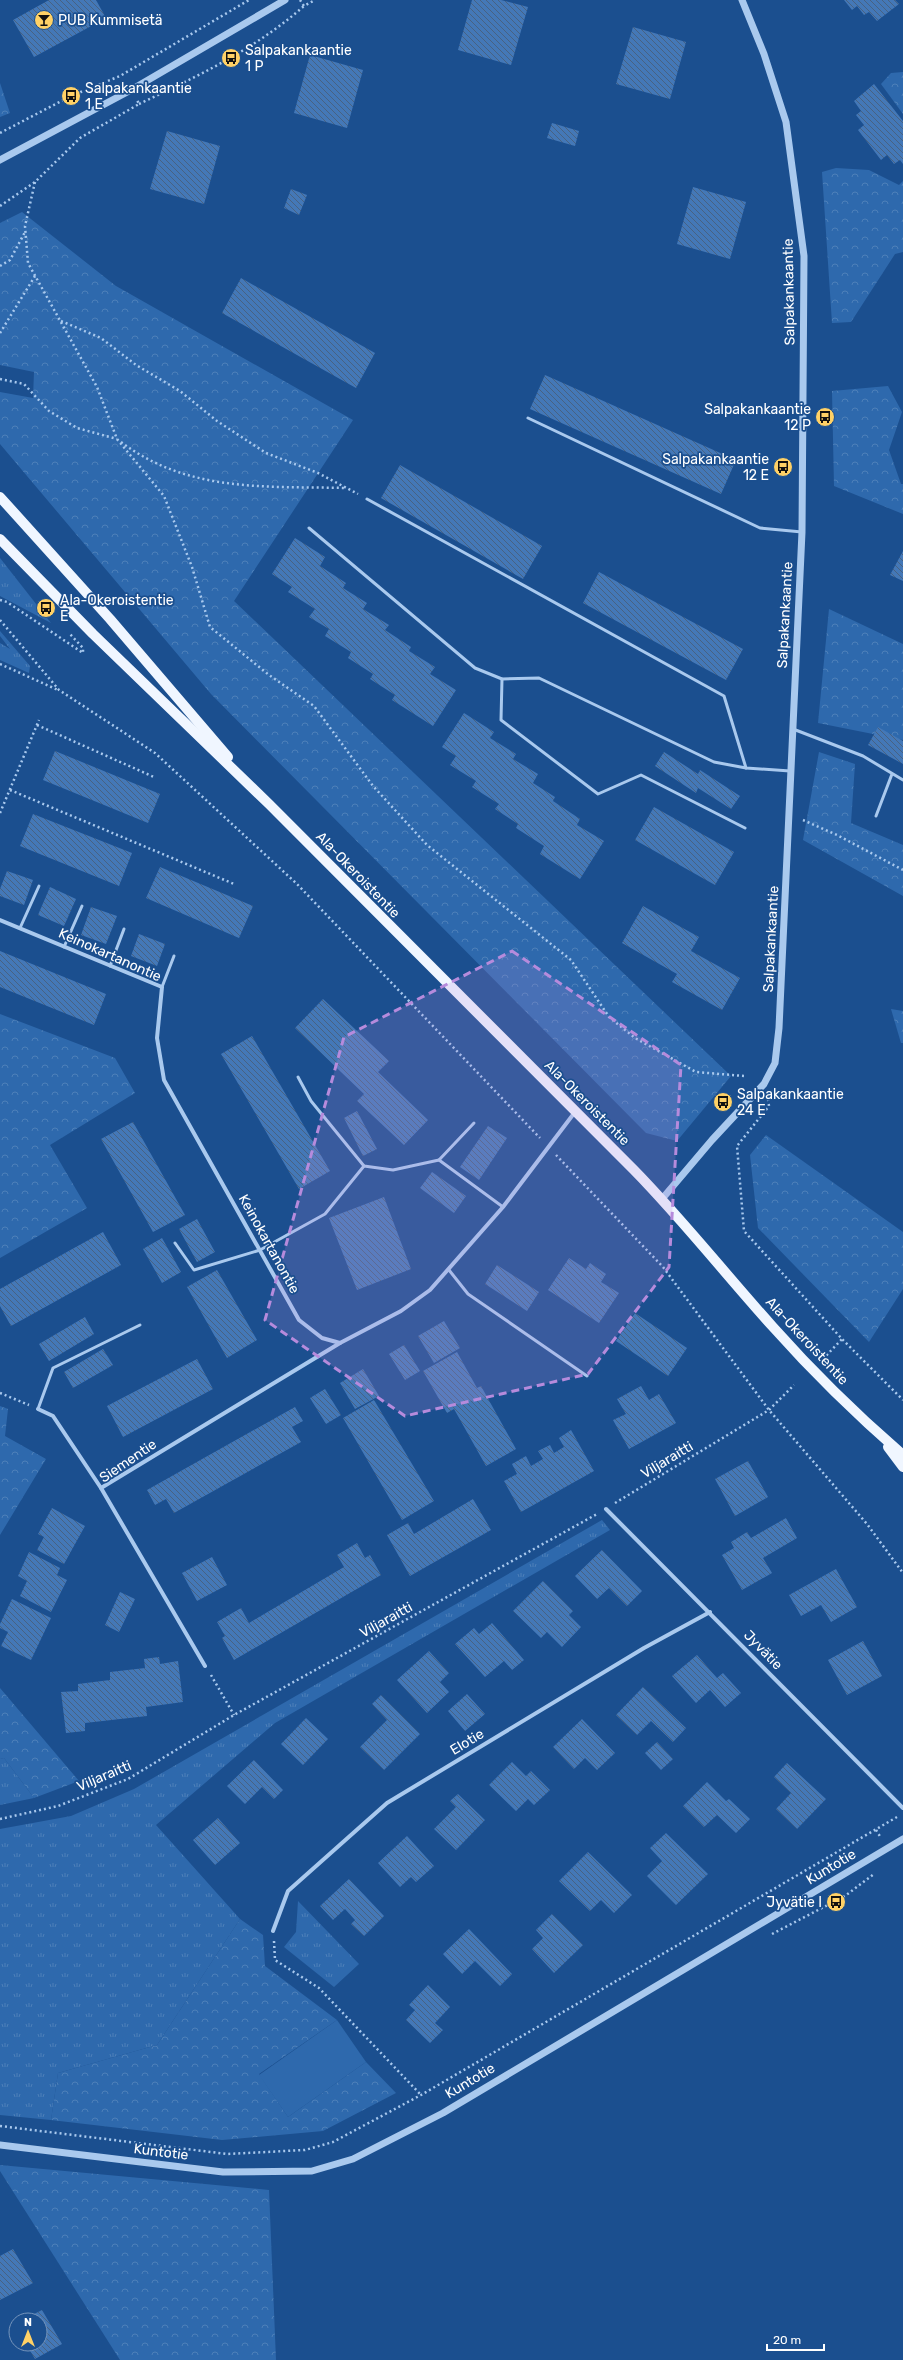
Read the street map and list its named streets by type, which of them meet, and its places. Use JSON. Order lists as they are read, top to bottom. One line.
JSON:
{"streets":{"main road":["Ala-Okeroistentie"],"street":["Salpakankaantie","Keinokartanontie","Siementie","Jyvätie","Elotie","Kuntotie"],"path":["Viljaraitti"]},"crossings":[["Salpakankaantie","Ala-Okeroistentie"],["Keinokartanontie","Siementie"],["Viljaraitti","Jyvätie"],["Jyvätie","Elotie"]],"places":{"bar":["PUB Kummisetä"],"bus stop":["Salpakankaantie 1 P","Salpakankaantie 1 E","Salpakankaantie 12 P","Salpakankaantie 12 E","Ala-Okeroistentie E","Salpakankaantie 24 E","Jyvätie I"]},"scale_bar":"20 m","north":"top"}
